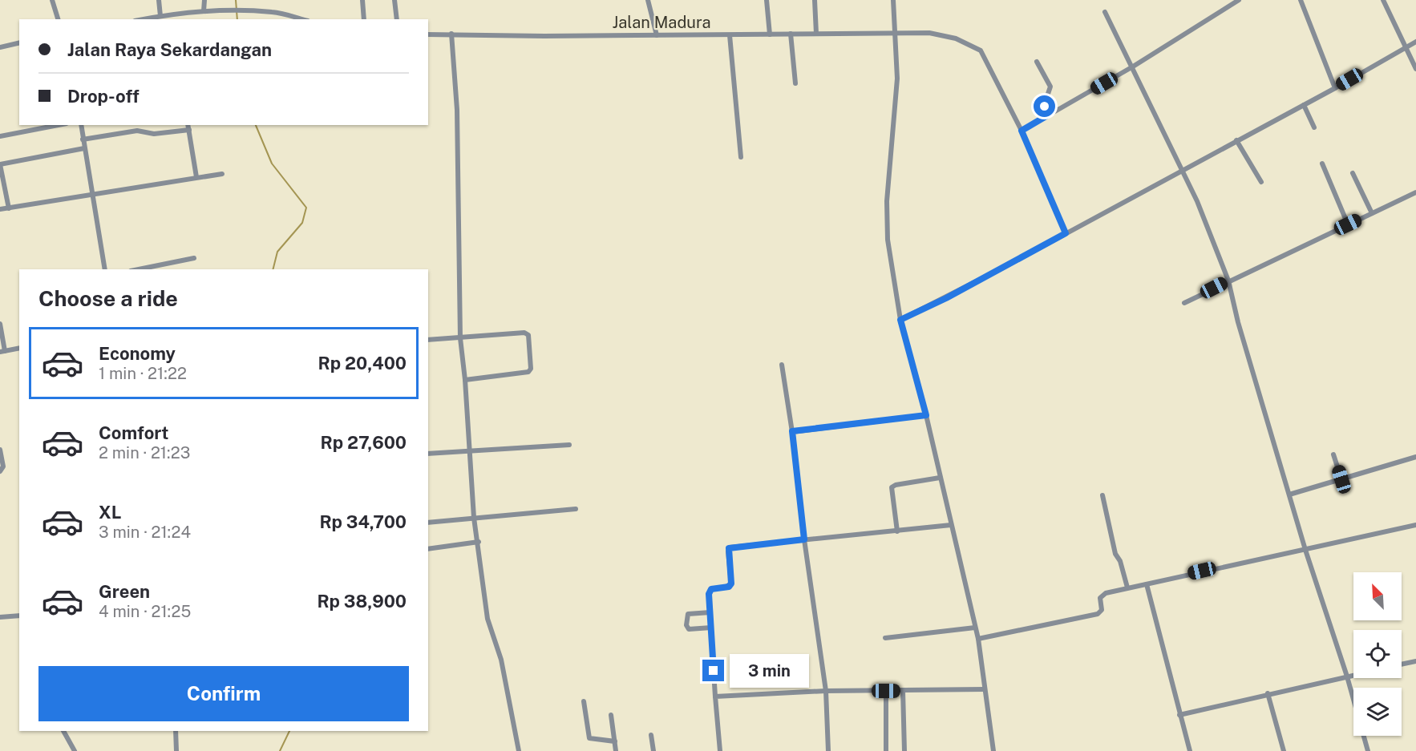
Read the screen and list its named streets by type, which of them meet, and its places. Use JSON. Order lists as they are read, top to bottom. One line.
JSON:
{"streets":{"street":["Jalan Madura"]},"north":"top left","page":{"banner":["Jalan Raya Sekardangan","Drop-off"],"heading":"Choose a ride","list":[{"name":"Economy","note":"1 min · 21:22","value":"Rp 20,400"},{"name":"Comfort","note":"2 min · 21:23","value":"Rp 27,600"},{"name":"XL","note":"3 min · 21:24","value":"Rp 34,700"},{"name":"Green","note":"4 min · 21:25","value":"Rp 38,900"}],"bubble":"3 min","buttons":"Confirm"}}
